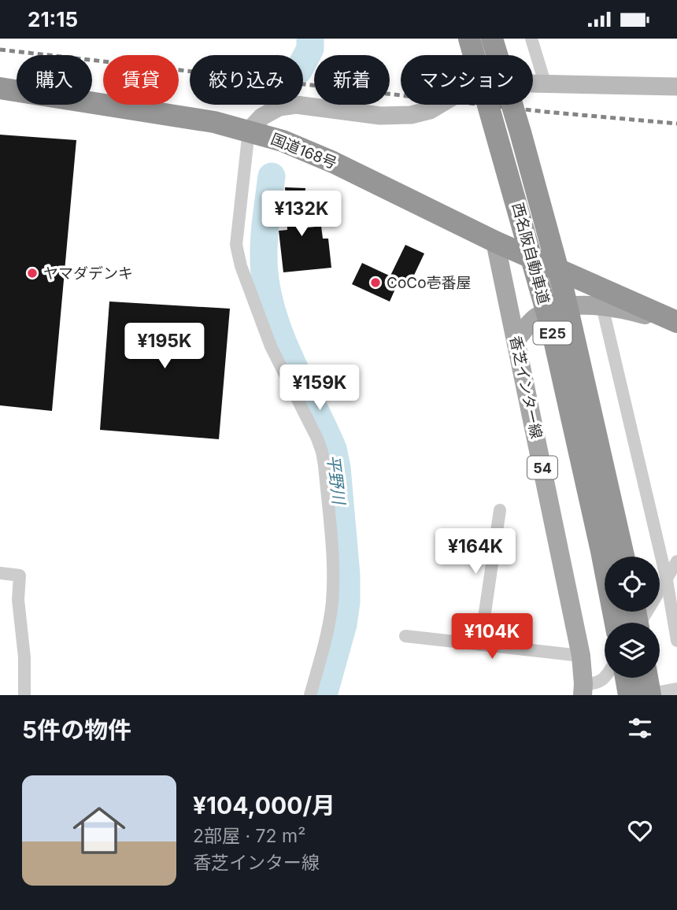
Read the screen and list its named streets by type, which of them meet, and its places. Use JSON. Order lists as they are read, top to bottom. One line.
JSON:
{"streets":{"highway":["国道168号","西名阪自動車道","E25"],"main road":["香芝インター線","54"]},"crossings":[["国道168号","香芝インター線"]],"water":["平野川"],"places":["ヤマダデンキ","CoCo壱番屋"],"page":{"status":"21:15","chip":["購入","賃貸","絞り込み","新着","マンション"],"price":["¥132K","¥195K","¥159K","¥164K","¥104K"],"heading":"5件の物件","list":[{"name":"¥104,000/月","note":"2部屋 · 72 m² · 香芝インター線"}]}}
